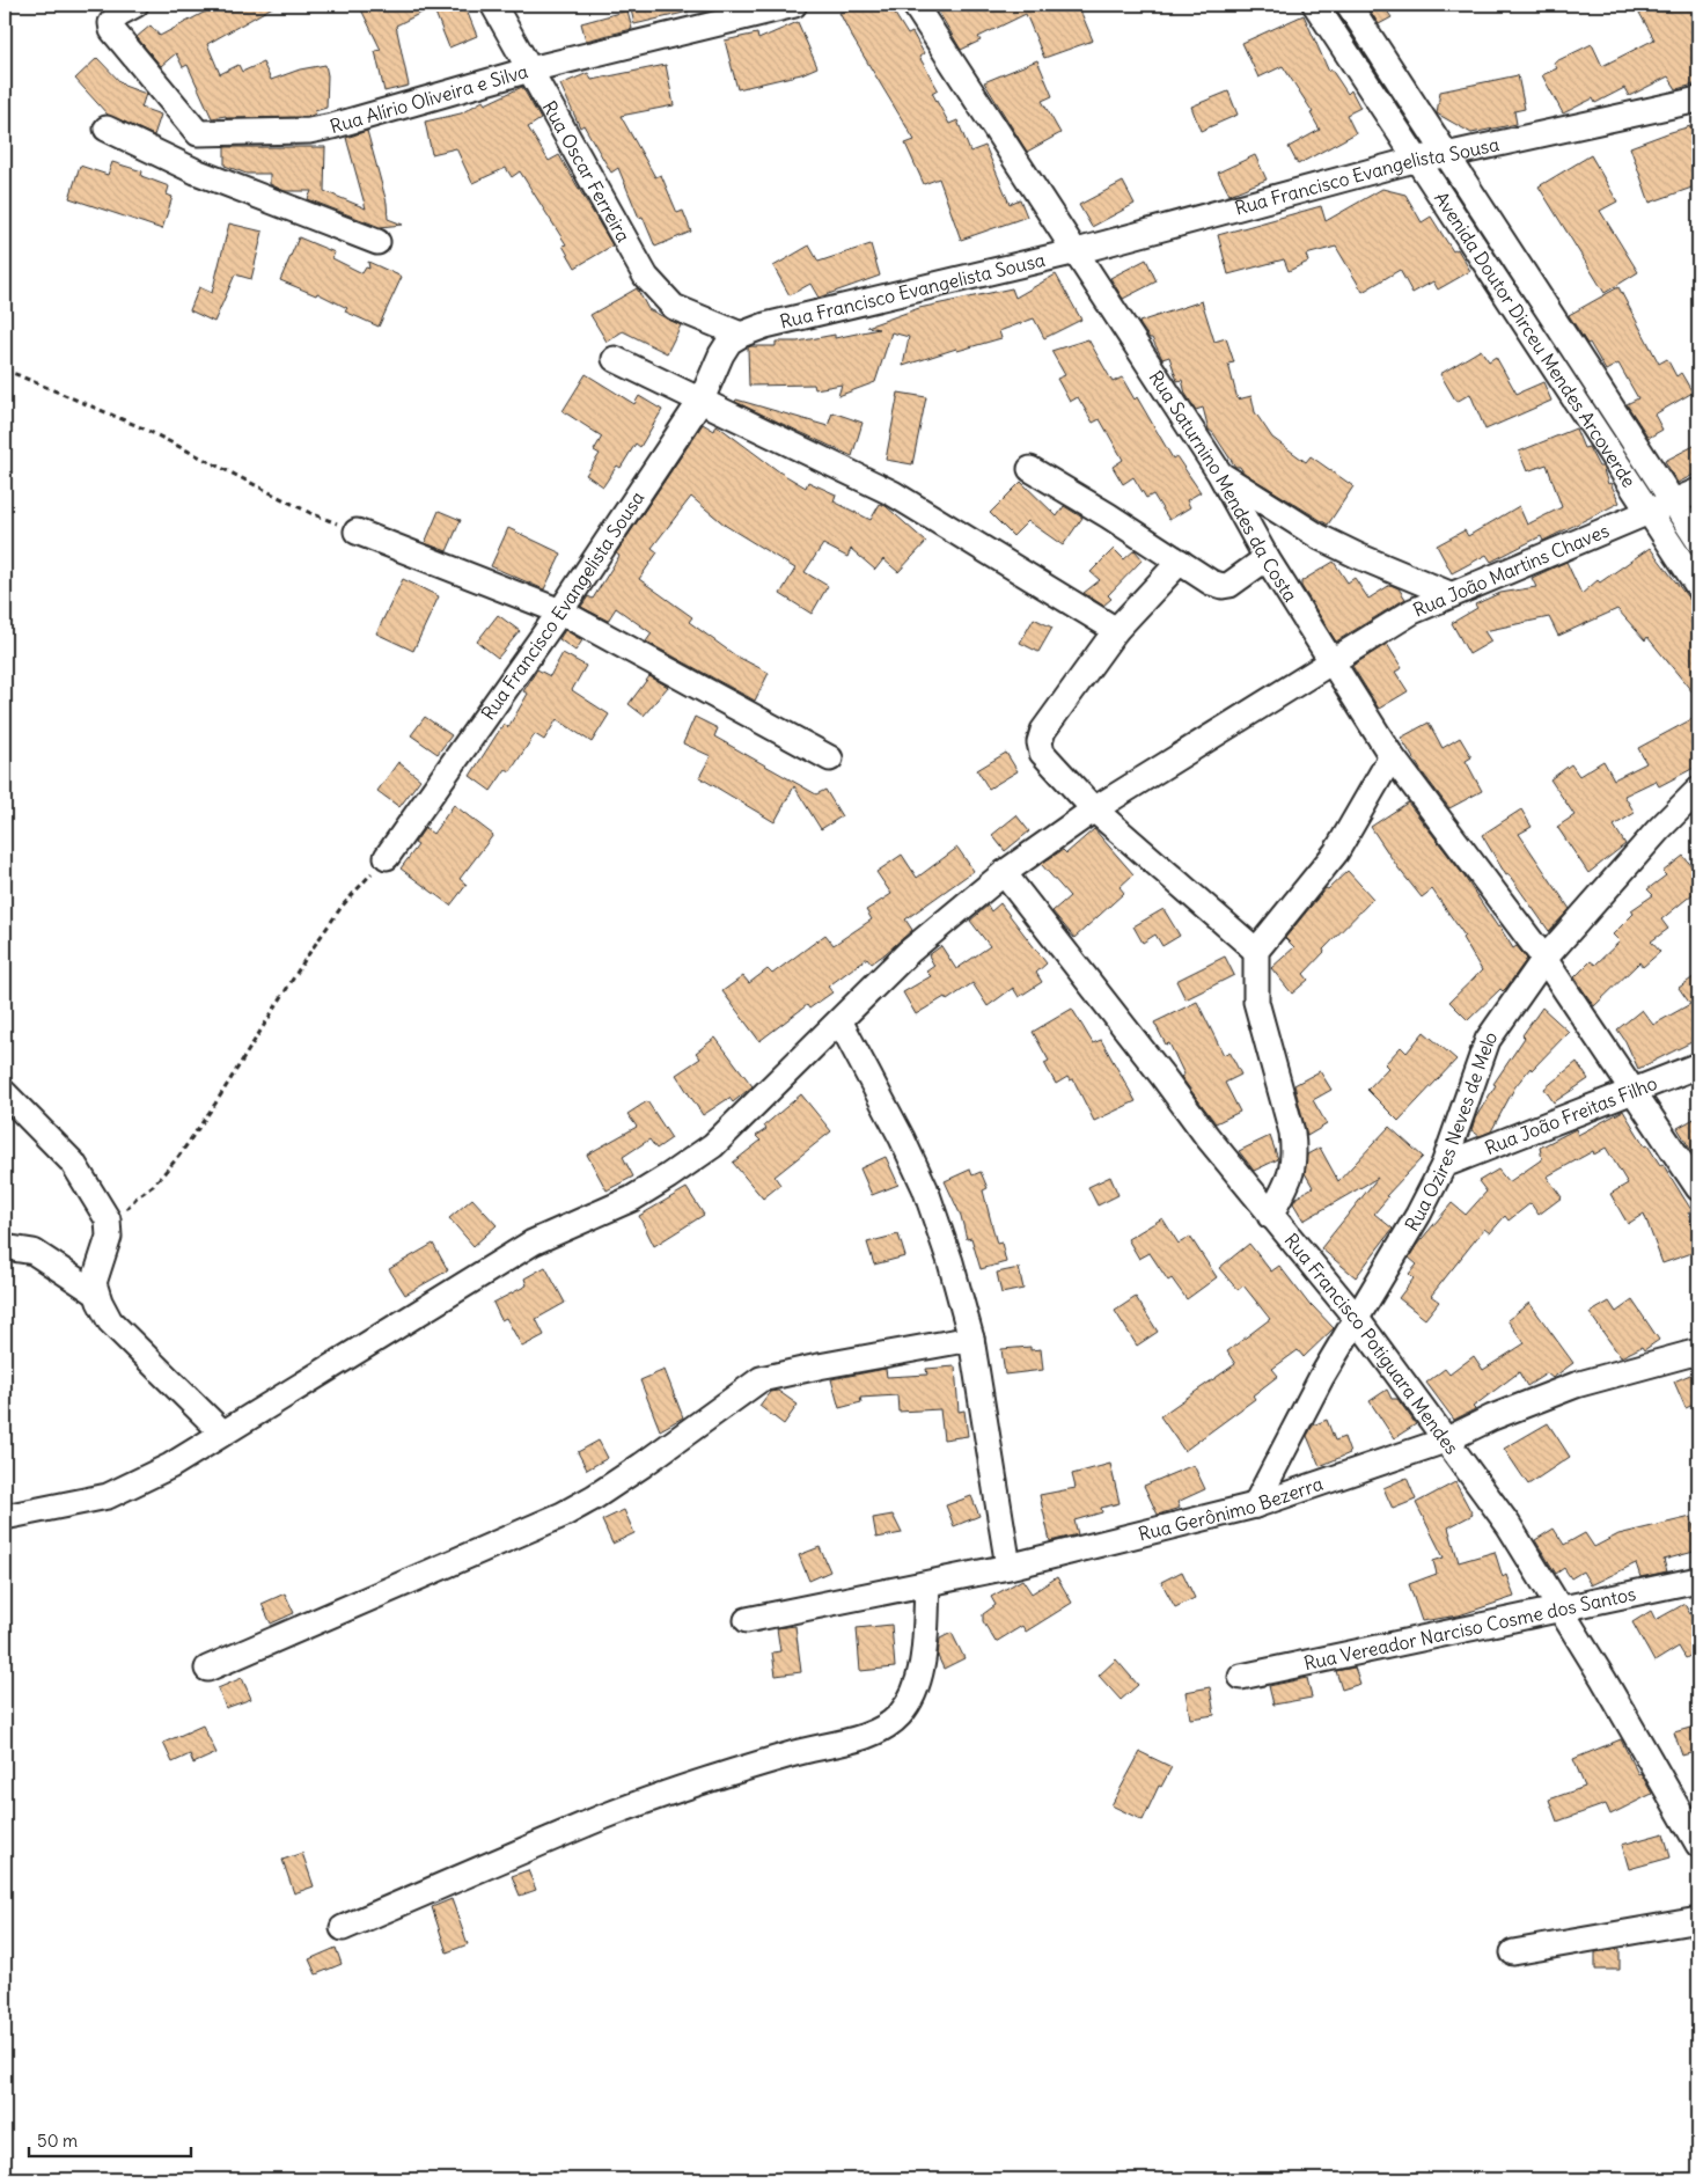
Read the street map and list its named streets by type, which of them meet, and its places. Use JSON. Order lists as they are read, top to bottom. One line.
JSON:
{"streets":{"street":["Rua Alírio Oliveira e Silva","Rua Oscar Ferreira","Rua Francisco Evangelista Sousa","Avenida Doutor Dirceu Mendes Arcoverde","Rua Saturnino Mendes da Costa","Rua João Martins Chaves","Rua João Freitas Filho","Rua Ozires Neves de Melo","Rua Francisco Potiguara Mendes","Rua Gerônimo Bezerra","Rua Vereador Narciso Cosme dos Santos"]},"crossings":[["Rua Alírio Oliveira e Silva","Rua Oscar Ferreira"],["Rua Oscar Ferreira","Rua Francisco Evangelista Sousa"],["Rua Francisco Evangelista Sousa","Avenida Doutor Dirceu Mendes Arcoverde"],["Rua Francisco Evangelista Sousa","Rua Saturnino Mendes da Costa"],["Avenida Doutor Dirceu Mendes Arcoverde","Rua João Martins Chaves"],["Rua Saturnino Mendes da Costa","Rua João Martins Chaves"],["Rua Saturnino Mendes da Costa","Rua João Freitas Filho"],["Rua Saturnino Mendes da Costa","Rua Ozires Neves de Melo"],["Rua João Martins Chaves","Rua Francisco Potiguara Mendes"],["Rua João Freitas Filho","Rua Ozires Neves de Melo"],["Rua Ozires Neves de Melo","Rua Francisco Potiguara Mendes"],["Rua Ozires Neves de Melo","Rua Gerônimo Bezerra"],["Rua Francisco Potiguara Mendes","Rua Gerônimo Bezerra"],["Rua Francisco Potiguara Mendes","Rua Vereador Narciso Cosme dos Santos"]],"scale_bar":"50 m"}
